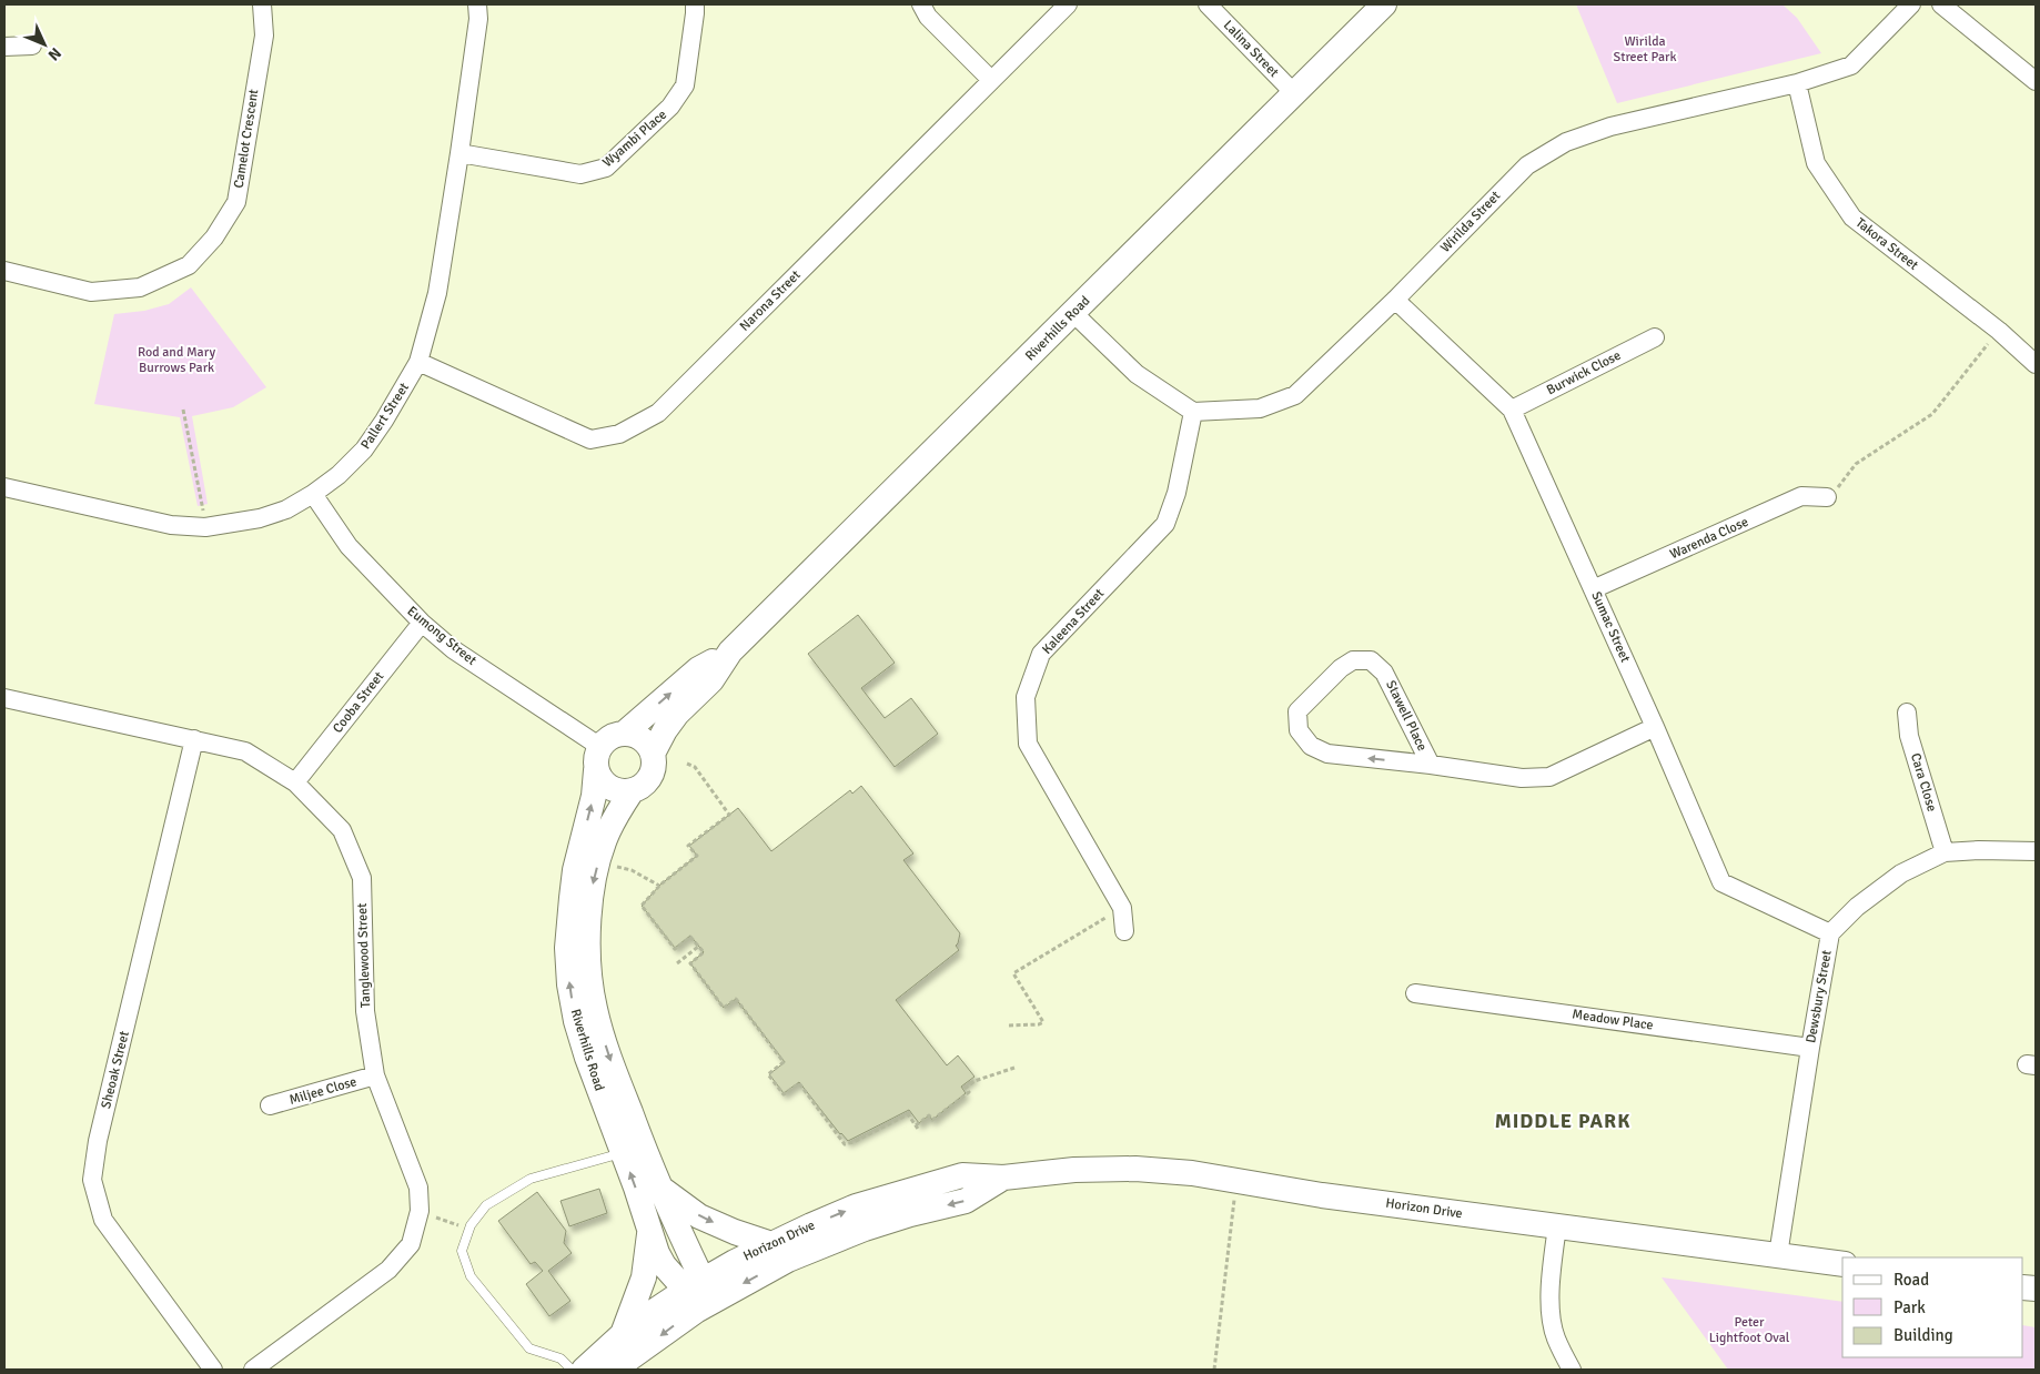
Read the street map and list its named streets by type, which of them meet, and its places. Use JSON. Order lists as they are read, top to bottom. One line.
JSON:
{"streets":{"street":["Lalina Street","Camelot Crescent","Wyambi Place","Wirilda Street","Takora Street","Narona Street","Riverhills Road","Burwick Close","Pallert Street","Warenda Close","Kaleena Street","Sumac Street","Eumong Street","Cooba Street","Stawell Place","Cara Close","Tanglewood Street","Dewsbury Street","Meadow Place","Sheoak Street","Miljee Close","Horizon Drive"]},"crossings":[["Lalina Street","Riverhills Road"],["Wyambi Place","Pallert Street"],["Wirilda Street","Takora Street"],["Wirilda Street","Kaleena Street"],["Wirilda Street","Sumac Street"],["Narona Street","Pallert Street"],["Riverhills Road","Eumong Street"],["Riverhills Road","Horizon Drive"],["Burwick Close","Sumac Street"],["Pallert Street","Eumong Street"],["Warenda Close","Sumac Street"],["Sumac Street","Stawell Place"],["Sumac Street","Dewsbury Street"],["Eumong Street","Cooba Street"],["Cooba Street","Tanglewood Street"],["Cara Close","Dewsbury Street"],["Tanglewood Street","Sheoak Street"],["Tanglewood Street","Miljee Close"],["Dewsbury Street","Meadow Place"],["Dewsbury Street","Horizon Drive"]],"districts":["MIDDLE PARK"],"parks":["Wirilda Street Park","Rod and Mary Burrows Park","Peter Lightfoot Oval"],"legend":["Road","Park","Building"],"north":"bottom right"}
